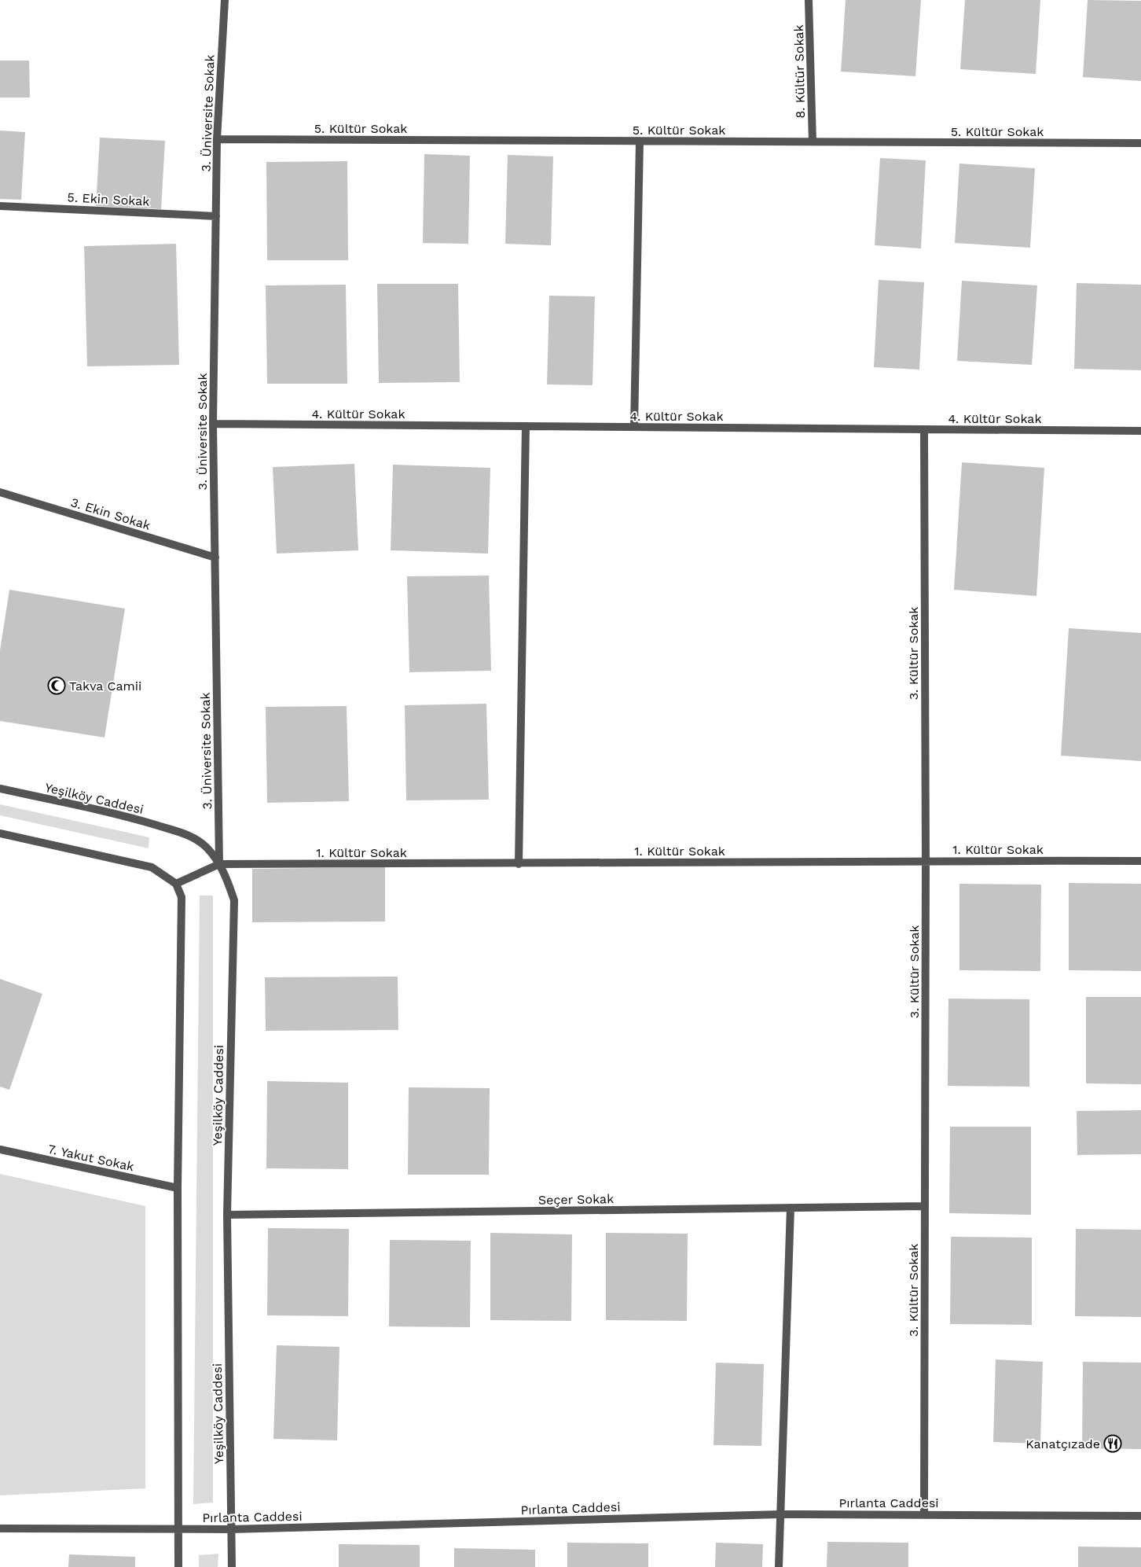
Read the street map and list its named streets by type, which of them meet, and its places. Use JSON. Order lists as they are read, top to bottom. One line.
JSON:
{"streets":{"street":["8. Kültür Sokak","3. Üniversite Sokak","5. Kültür Sokak","5. Ekin Sokak","4. Kültür Sokak","3. Ekin Sokak","3. Kültür Sokak","Yeşilköy Caddesi","1. Kültür Sokak","7. Yakut Sokak","Seçer Sokak","Pırlanta Caddesi"]},"crossings":[["8. Kültür Sokak","5. Kültür Sokak"],["3. Üniversite Sokak","5. Kültür Sokak"],["3. Üniversite Sokak","5. Ekin Sokak"],["3. Üniversite Sokak","4. Kültür Sokak"],["3. Üniversite Sokak","3. Ekin Sokak"],["3. Üniversite Sokak","Yeşilköy Caddesi"],["3. Üniversite Sokak","1. Kültür Sokak"],["4. Kültür Sokak","3. Kültür Sokak"],["3. Kültür Sokak","1. Kültür Sokak"],["3. Kültür Sokak","Seçer Sokak"],["3. Kültür Sokak","Pırlanta Caddesi"],["Yeşilköy Caddesi","1. Kültür Sokak"],["Yeşilköy Caddesi","Seçer Sokak"],["Yeşilköy Caddesi","Pırlanta Caddesi"]],"places":{"mosque":["Takva Camii"],"restaurant":["Kanatçızade"]}}
